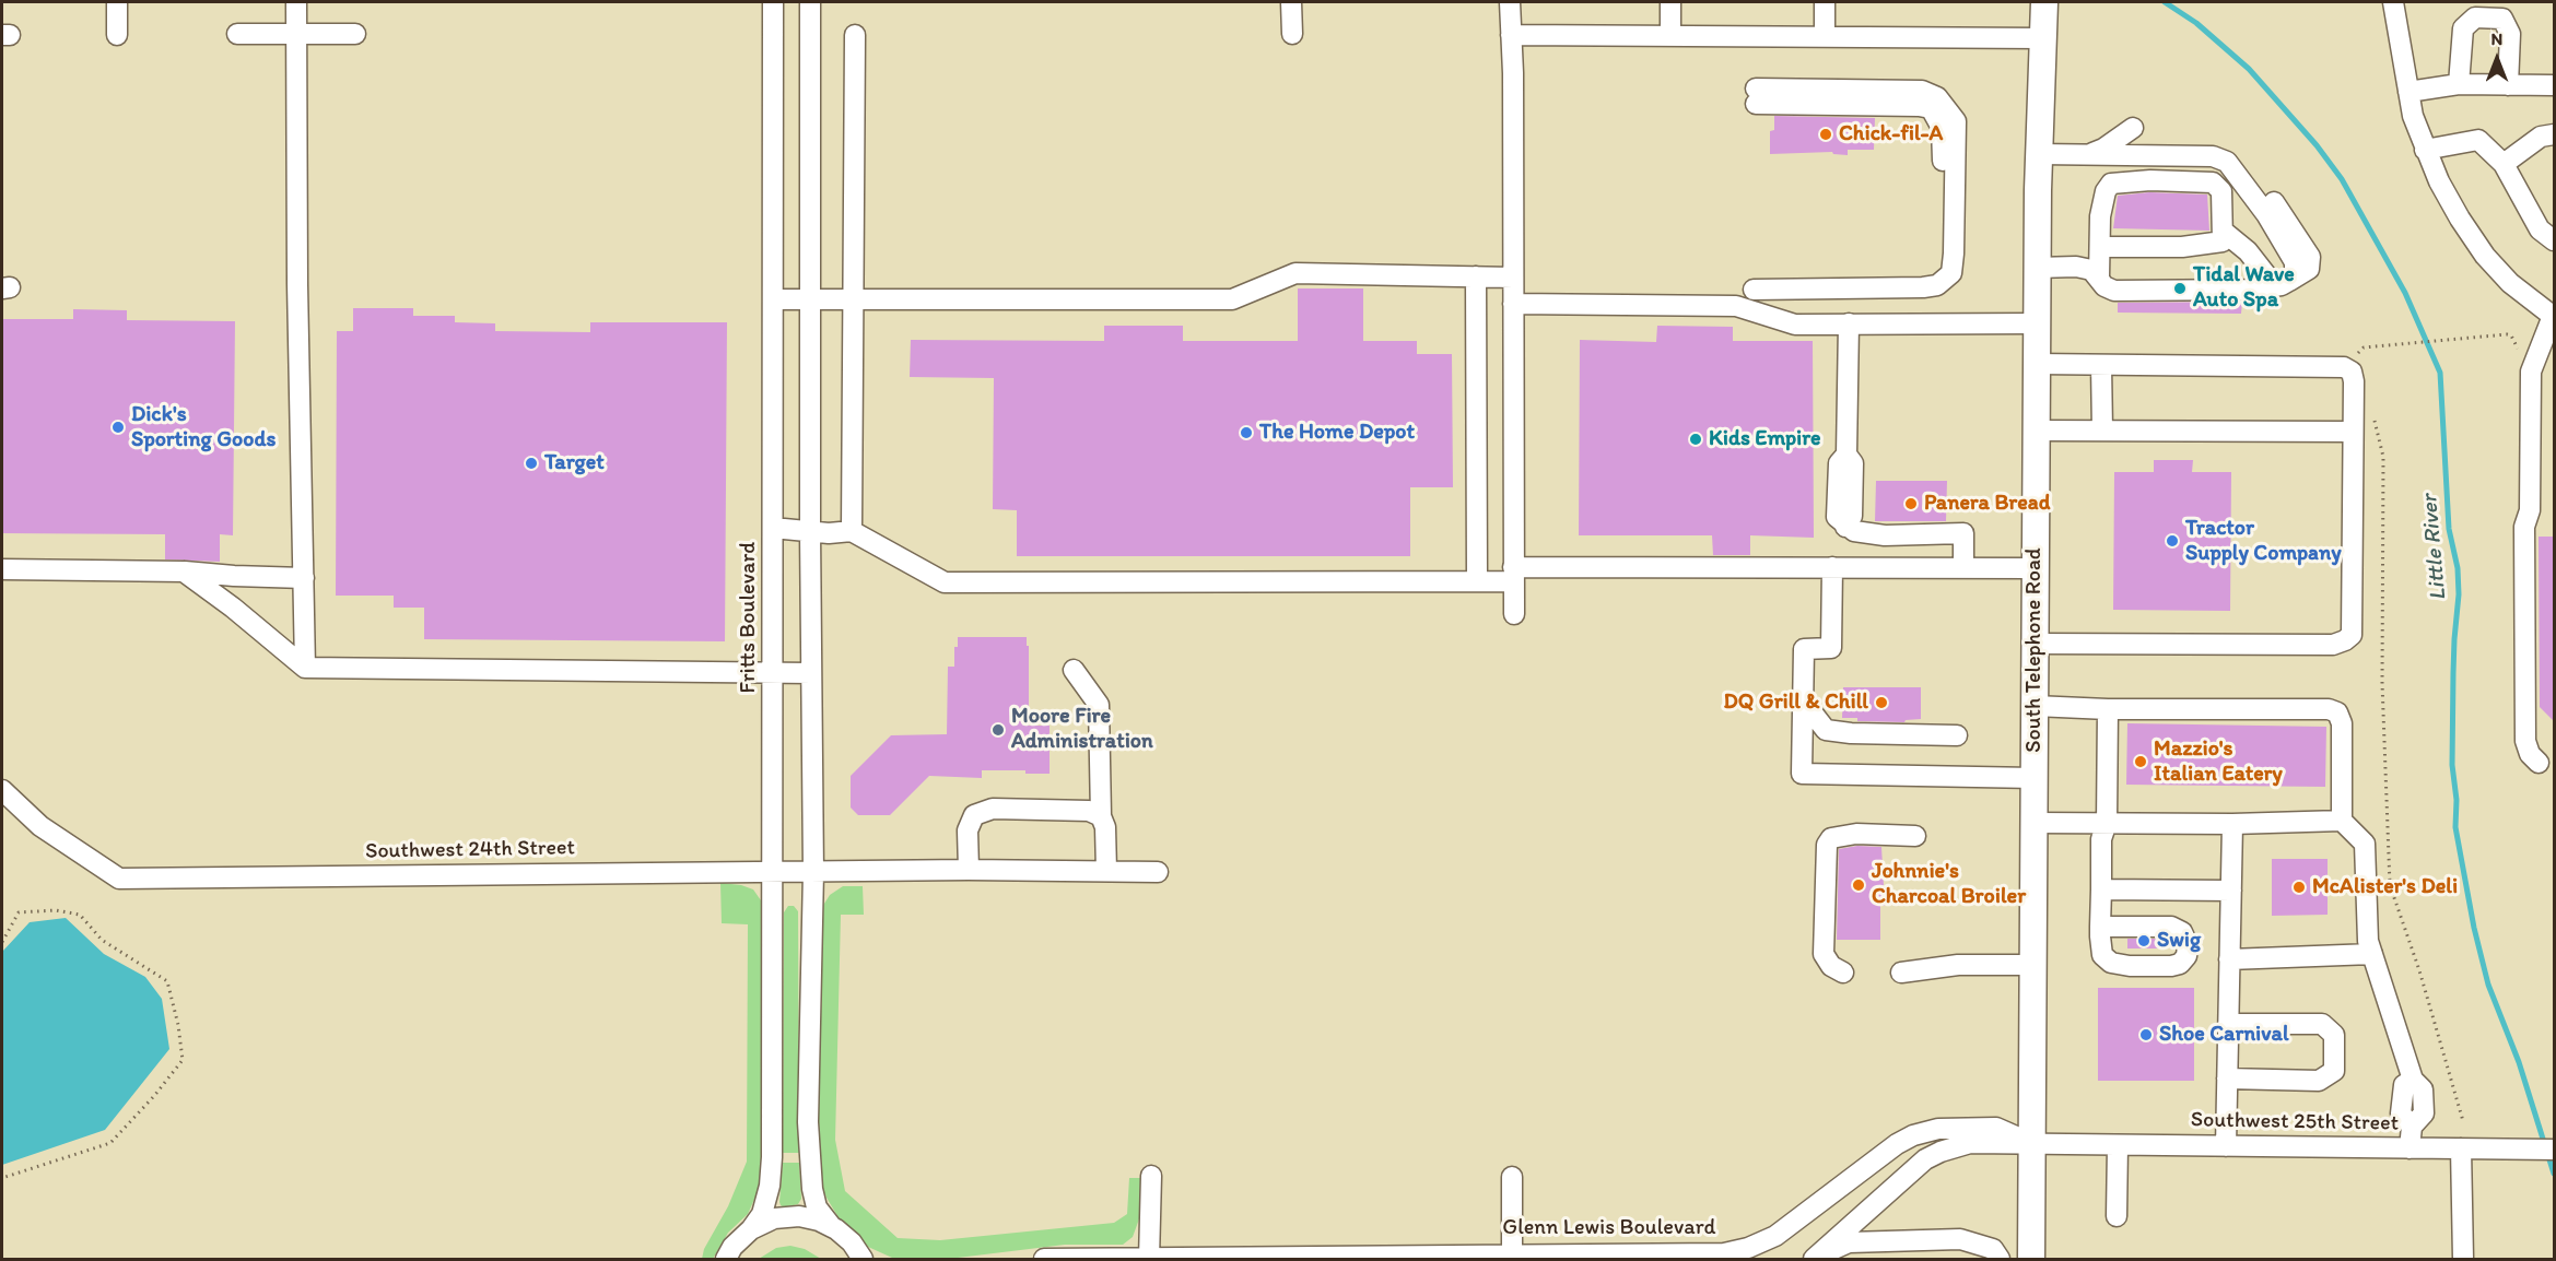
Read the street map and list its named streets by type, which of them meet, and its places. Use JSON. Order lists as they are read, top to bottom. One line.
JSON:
{"streets":{"main road":["South Telephone Road"],"street":["Fritts Boulevard","Southwest 24th Street","Southwest 25th Street","Glenn Lewis Boulevard"]},"crossings":[["Fritts Boulevard","Southwest 24th Street"],["South Telephone Road","Southwest 25th Street"],["South Telephone Road","Glenn Lewis Boulevard"],["Southwest 25th Street","Glenn Lewis Boulevard"]],"water":["Little River"],"places":["Chick-fil-A","Tidal Wave Auto Spa","Dick's Sporting Goods","The Home Depot","Kids Empire","Target","Panera Bread","Tractor Supply Company","DQ Grill & Chill","Moore Fire Administration","Mazzio's Italian Eatery","Johnnie's Charcoal Broiler","McAlister's Deli","Swig","Shoe Carnival"],"north":"top"}
